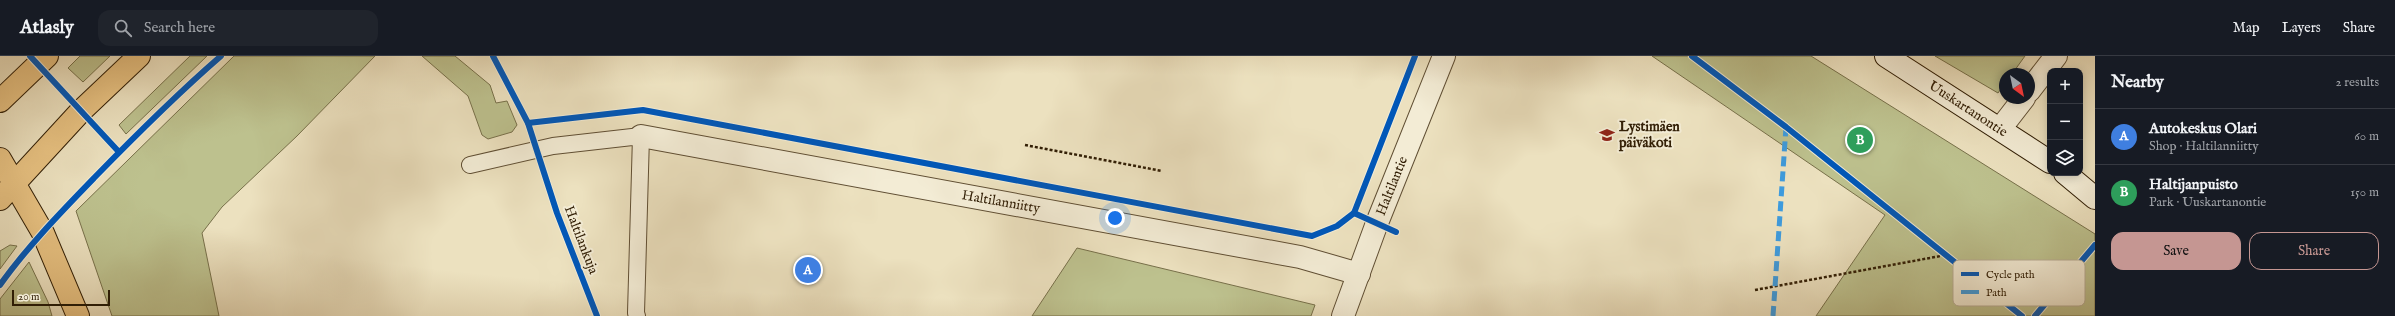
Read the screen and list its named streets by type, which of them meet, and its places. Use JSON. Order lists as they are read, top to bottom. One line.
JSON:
{"streets":{"street":["Uuskartanontie","Haltilantie","Haltilanniitty"],"cycle path":["Haltilankuja"]},"crossings":[["Haltilantie","Haltilanniitty"]],"places":{"school or university":["Lystimäen päiväkoti"]},"legend":["Cycle path","Path"],"scale_bar":"20 m","north":"bottom right","page":{"header":"Atlasly","search":"Search here","nav":["Map","Layers","Share"],"heading":["Nearby","2 results"],"map_buttons":["+","−"],"list":[{"mark":"A","name":"Autokeskus Olari","note":"Shop · Haltilanniitty","value":"60 m"},{"mark":"B","name":"Haltijanpuisto","note":"Park · Uuskartanontie","value":"150 m"}],"pins":["B","A"],"buttons":["Save","Share"],"scale":"20 m"}}
